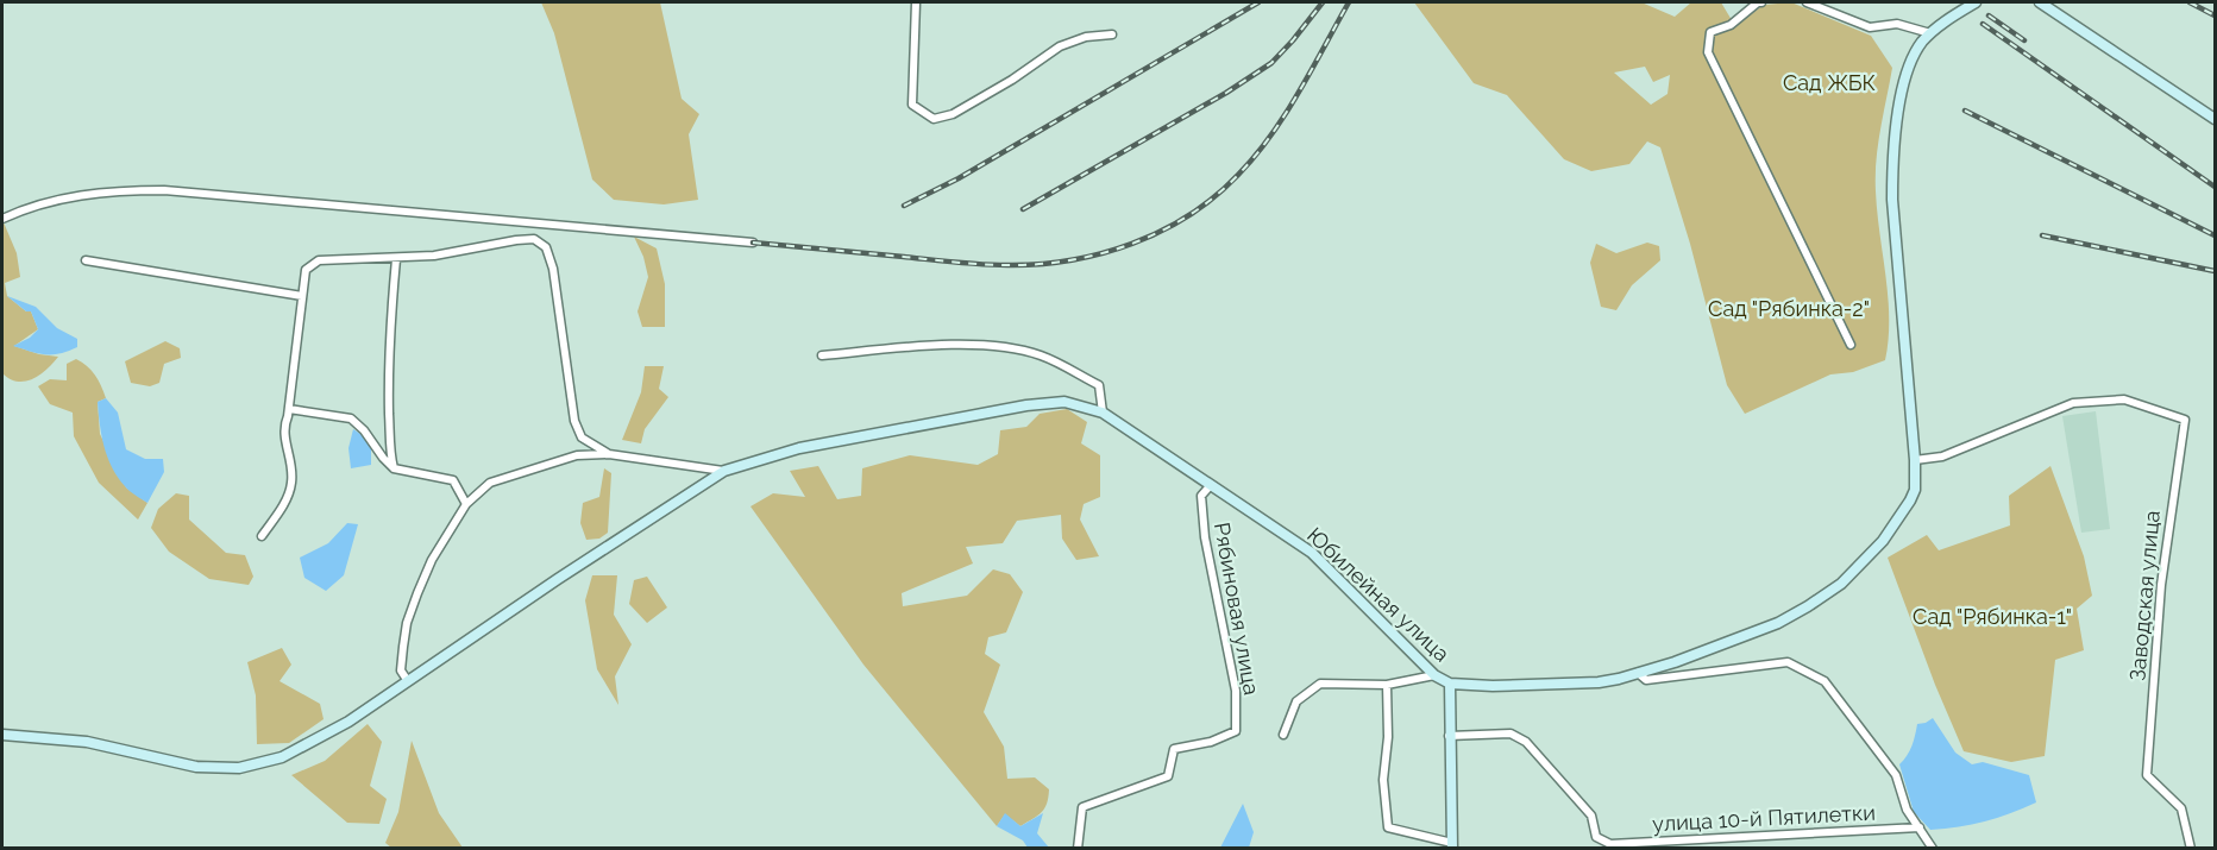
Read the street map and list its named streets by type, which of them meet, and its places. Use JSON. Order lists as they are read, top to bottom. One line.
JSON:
{"streets":{"street":["Юбилейная улица","Заводская улица","Рябиновая улица","улица 10-й Пятилетки"]},"crossings":[["Юбилейная улица","Заводская улица"],["Юбилейная улица","Рябиновая улица"]],"parks":["Сад ЖБК","Сад \"Рябинка-2\"","Сад \"Рябинка-1\""]}
